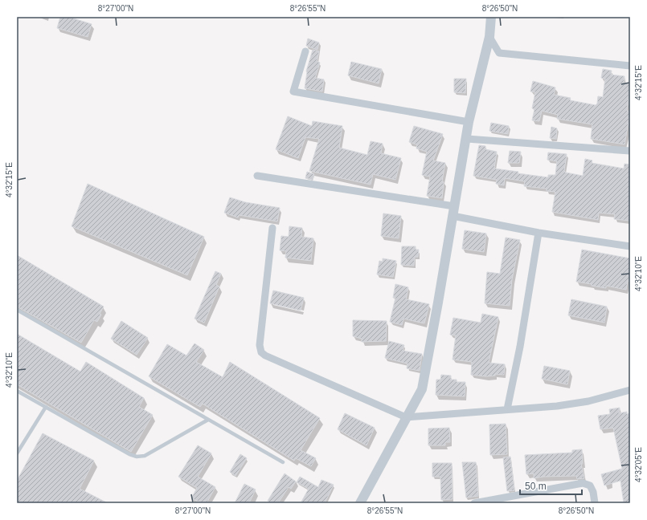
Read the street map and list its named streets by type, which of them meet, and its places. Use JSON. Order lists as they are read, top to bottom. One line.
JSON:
{"scale_bar":"50 m","coordinates":["8°27'00\"N","8°26'55\"N","8°26'50\"N","4°32'15\"E","4°32'10\"E","4°32'05\"E"]}
